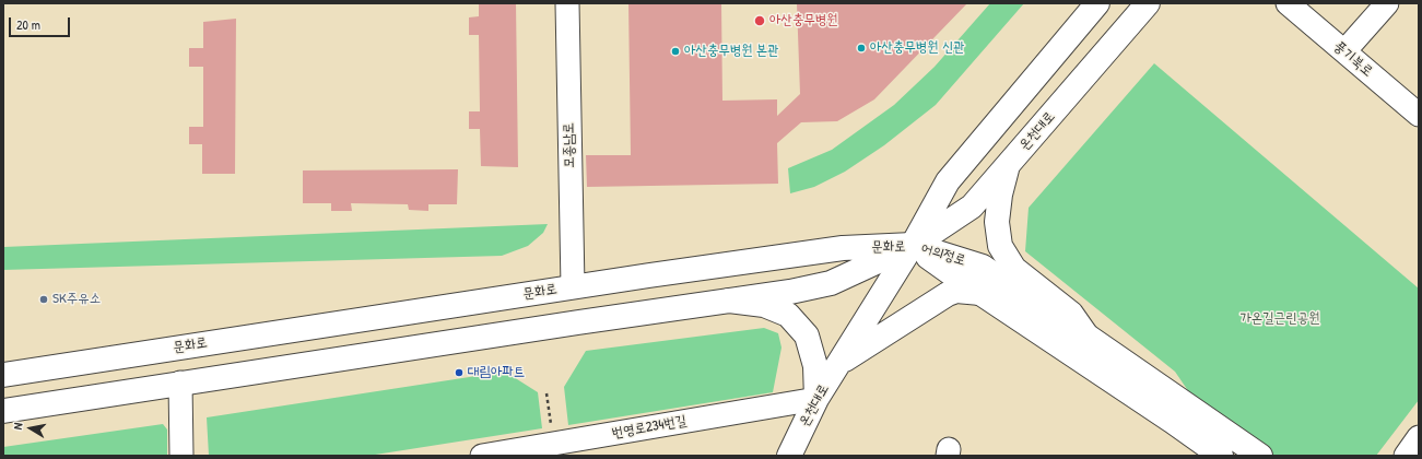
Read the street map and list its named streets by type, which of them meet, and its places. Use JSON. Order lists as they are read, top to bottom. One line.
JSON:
{"streets":{"main road":["온천대로","문화로","어의정로"],"street":["풍기북로","모종남로","번영로234번길"]},"crossings":[["온천대로","문화로"],["온천대로","어의정로"],["온천대로","번영로234번길"],["모종남로","문화로"],["문화로","어의정로"]],"parks":["가온길근린공원"],"places":["아산충무병원","아산충무병원 신관","아산충무병원 본관","SK주유소","대림아파트"],"scale_bar":"20 m","north":"left"}
